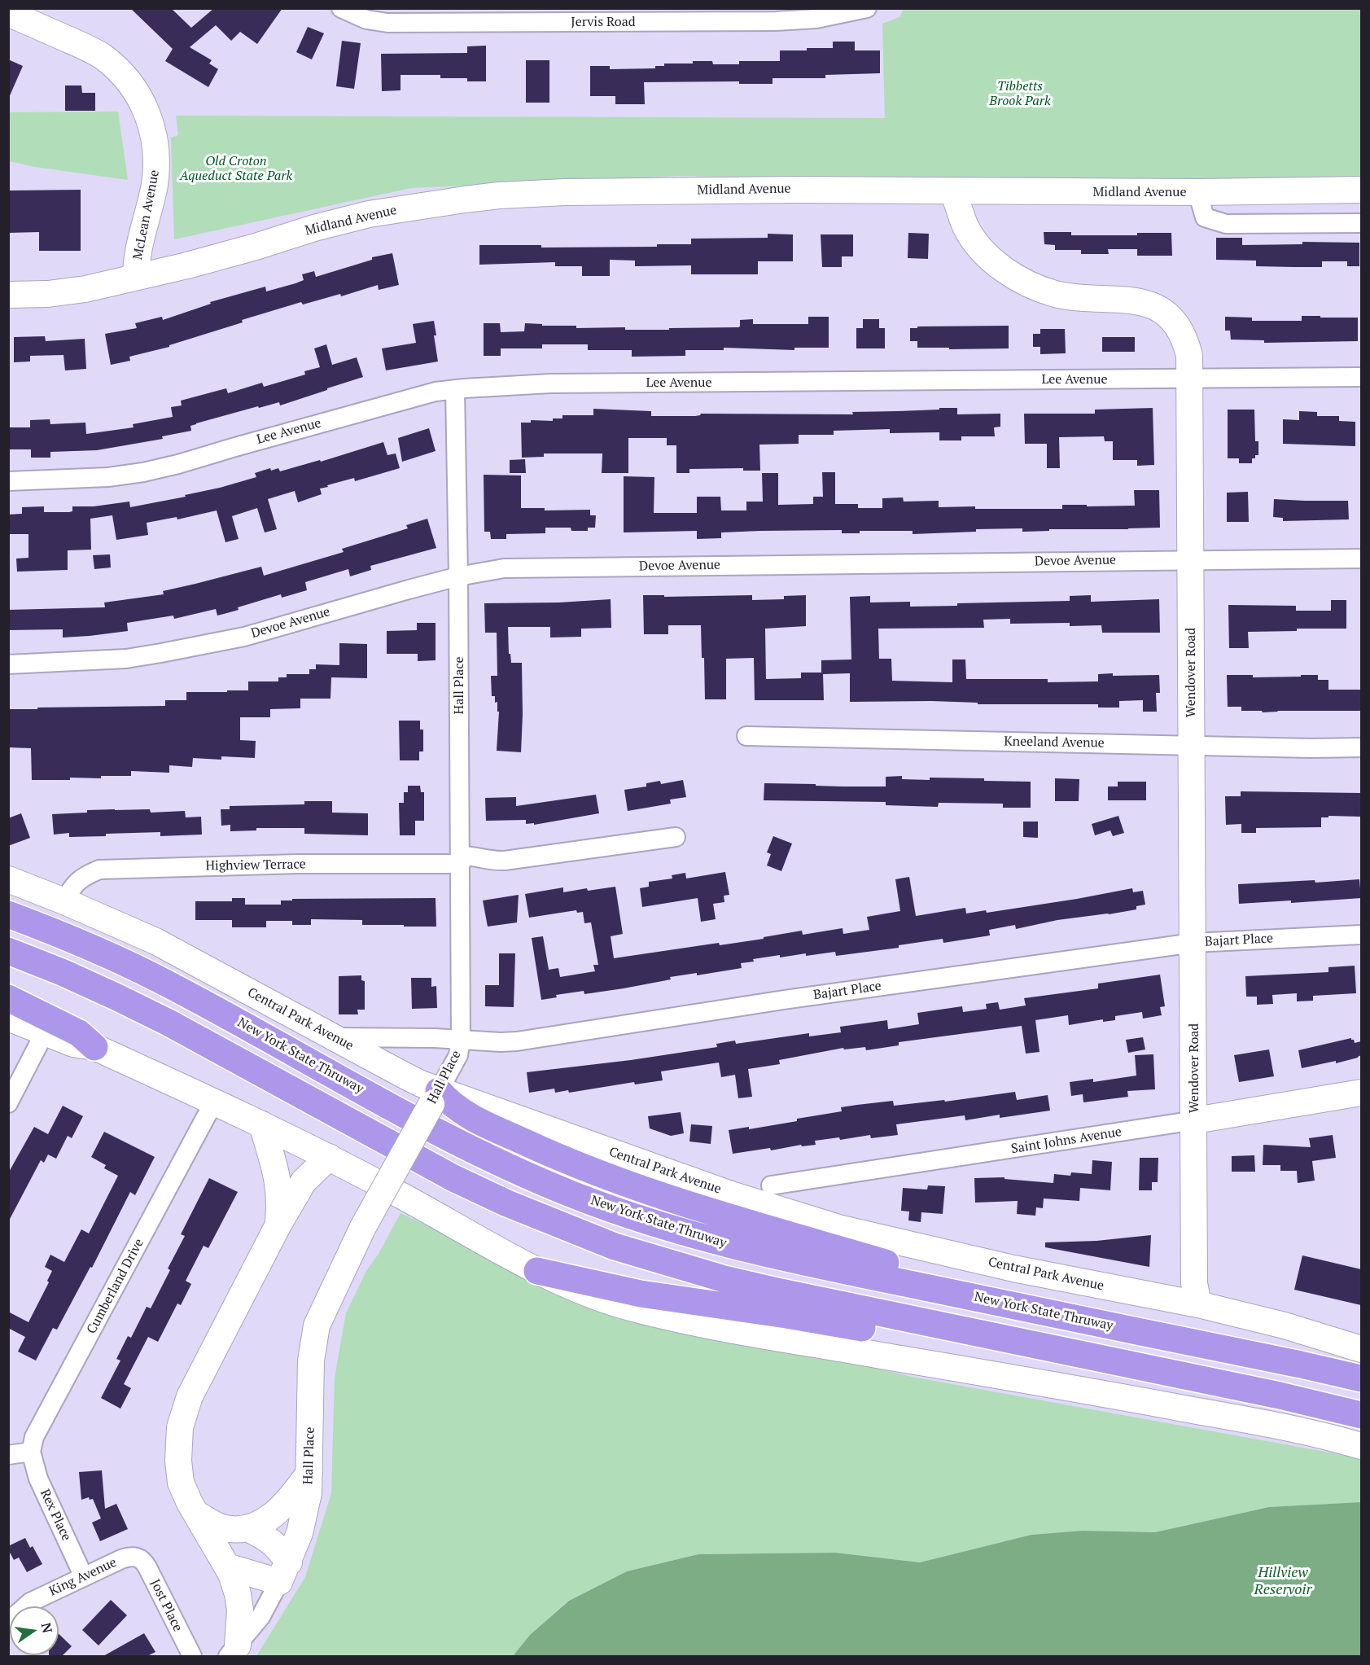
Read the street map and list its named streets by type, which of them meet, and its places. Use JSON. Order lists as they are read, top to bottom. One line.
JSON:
{"streets":{"highway":["New York State Thruway"],"main road":["Midland Avenue","McLean Avenue","Wendover Road","Hall Place","Central Park Avenue","Saint Johns Avenue"],"street":["Jervis Road","Lee Avenue","Devoe Avenue","Kneeland Avenue","Highview Terrace","Bajart Place","Cumberland Drive","Rex Place","King Avenue","Jost Place"]},"crossings":[["Midland Avenue","McLean Avenue"],["Midland Avenue","Wendover Road"],["Lee Avenue","Wendover Road"],["Lee Avenue","Hall Place"],["Devoe Avenue","Wendover Road"],["Devoe Avenue","Hall Place"],["Wendover Road","Kneeland Avenue"],["Wendover Road","Bajart Place"],["Wendover Road","Central Park Avenue"],["Wendover Road","Saint Johns Avenue"],["Hall Place","Highview Terrace"],["Hall Place","Bajart Place"],["Hall Place","Central Park Avenue"],["Highview Terrace","Central Park Avenue"],["Bajart Place","Central Park Avenue"],["Cumberland Drive","Rex Place"],["Rex Place","King Avenue"],["King Avenue","Jost Place"]],"water":["Hillview Reservoir"],"parks":["Tibbetts Brook Park","Old Croton Aqueduct State Park"],"north":"right"}
